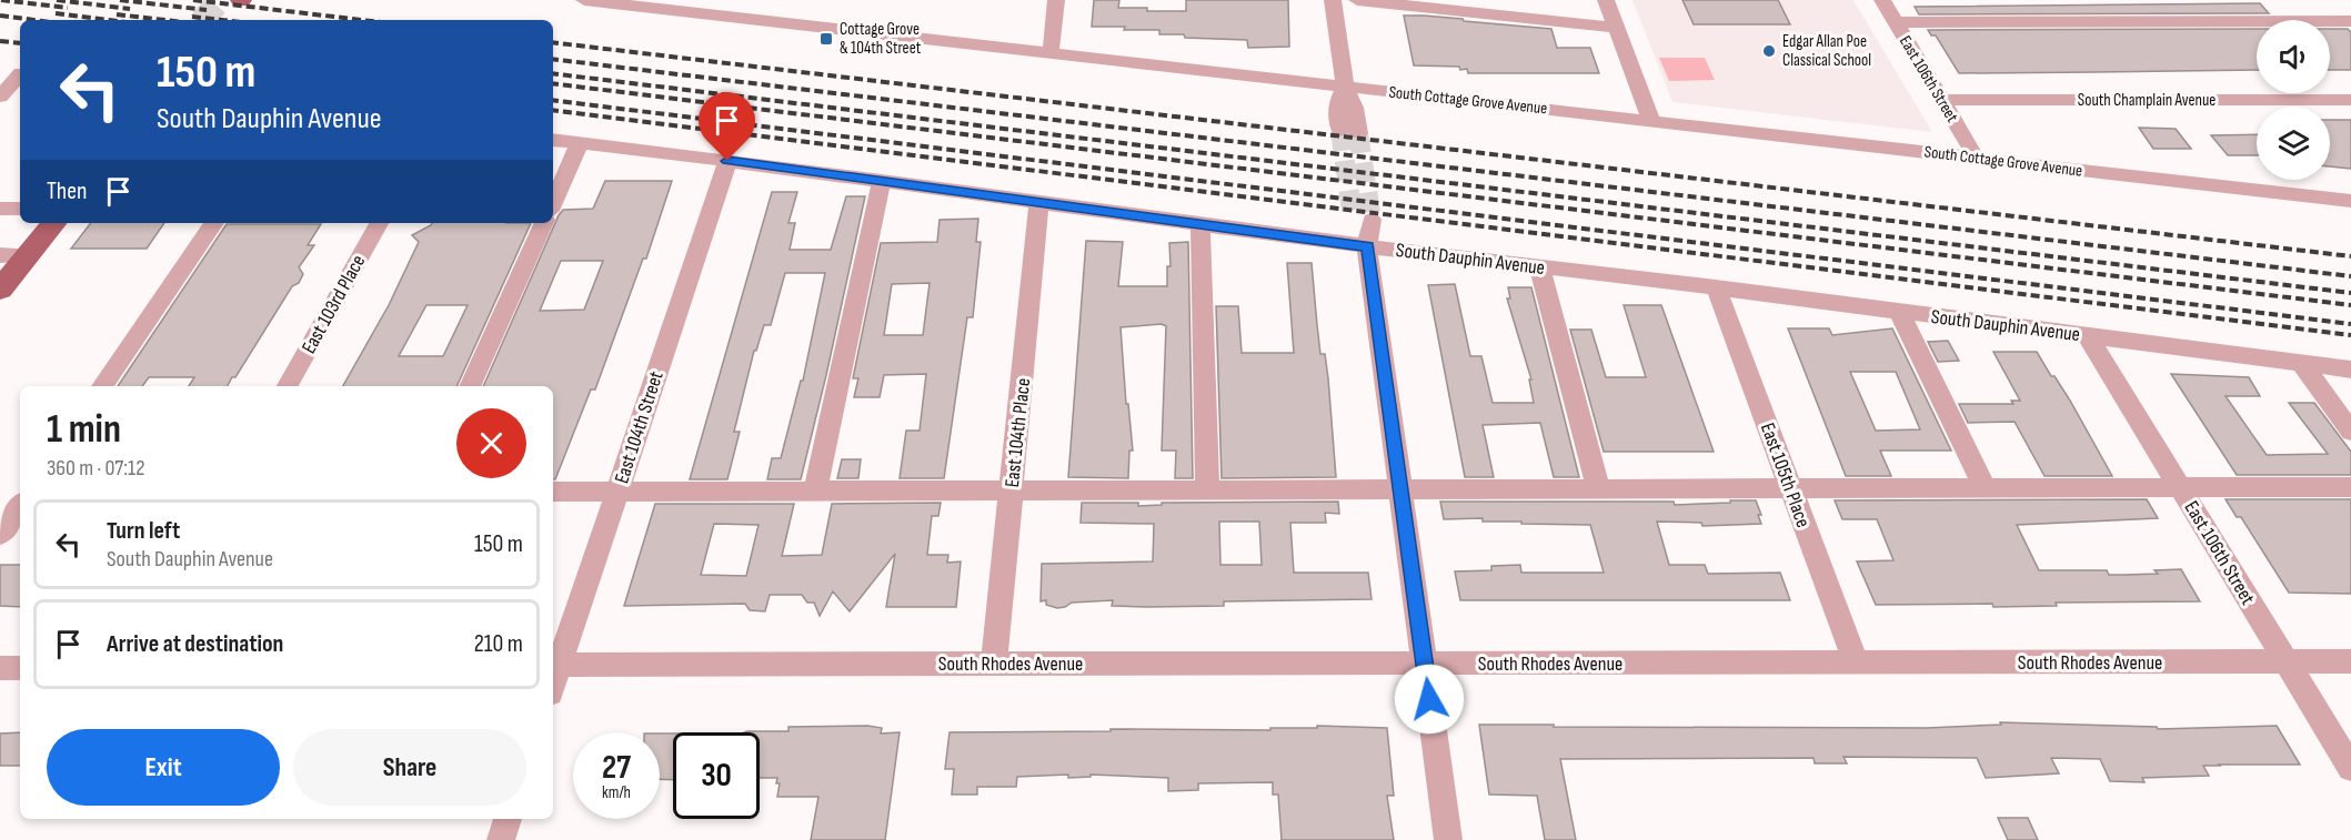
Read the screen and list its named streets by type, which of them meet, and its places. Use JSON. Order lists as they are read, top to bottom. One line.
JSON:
{"streets":{"street":["East 106th Street","South Cottage Grove Avenue","South Champlain Avenue","South Dauphin Avenue","East 103rd Place","East 104th Street","East 104th Place","East 105th Place","South Rhodes Avenue"]},"crossings":[["East 106th Street","South Cottage Grove Avenue"],["East 106th Street","South Champlain Avenue"],["East 106th Street","South Dauphin Avenue"],["East 106th Street","South Rhodes Avenue"],["South Dauphin Avenue","East 104th Street"],["South Dauphin Avenue","East 104th Place"],["South Dauphin Avenue","East 105th Place"],["East 104th Street","South Rhodes Avenue"],["East 104th Place","South Rhodes Avenue"],["East 105th Place","South Rhodes Avenue"]],"places":{"transit":["Cottage Grove & 104th Street"],"other":["Edgar Allan Poe Classical School"]},"page":{"turn":["150 m","South Dauphin Avenue"],"then":"Then","heading":["1 min","360 m · 07:12"],"list":[{"name":"Turn left","note":"South Dauphin Avenue","value":"150 m"},{"name":"Arrive at destination","value":"210 m"}],"buttons":["Exit","Share"],"speed":"27 km/h","limit":"30"}}
